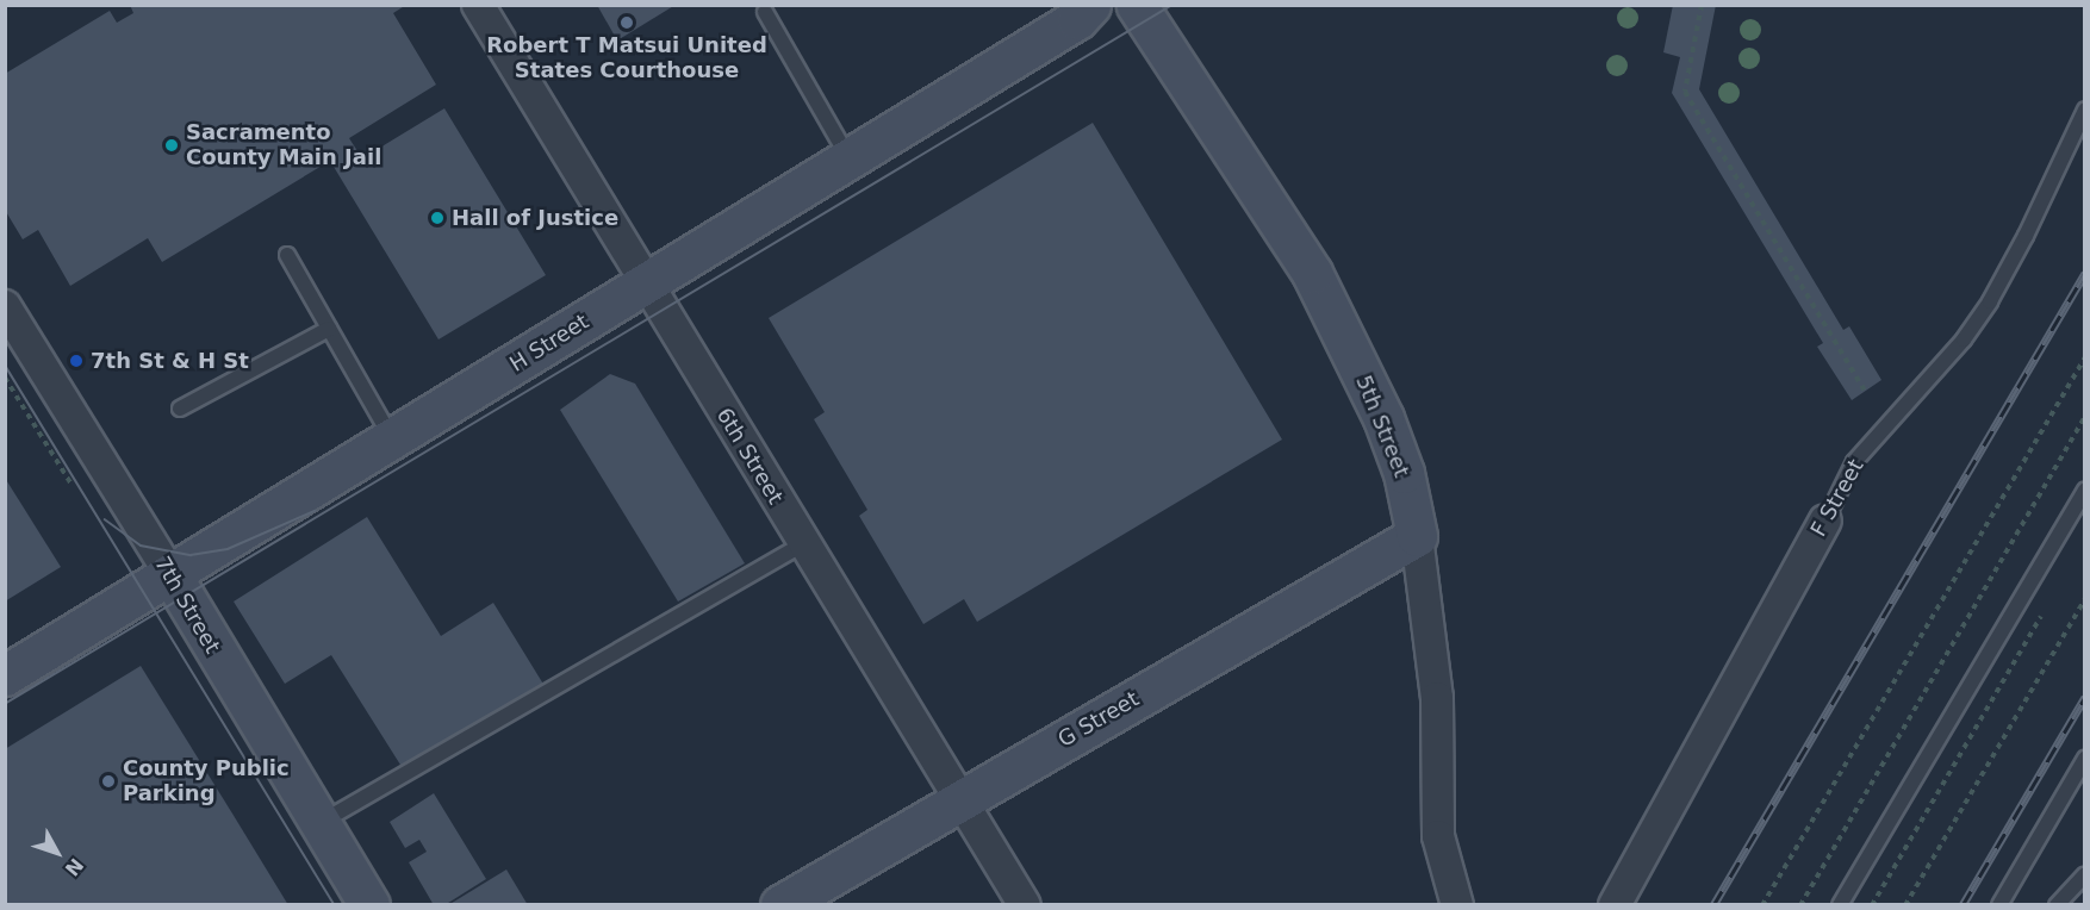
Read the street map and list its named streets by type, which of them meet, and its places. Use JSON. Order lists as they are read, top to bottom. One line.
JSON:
{"streets":{"main road":["H Street","5th Street","7th Street","G Street"],"street":["6th Street","F Street"]},"crossings":[["H Street","6th Street"],["H Street","7th Street"],["5th Street","G Street"],["6th Street","G Street"]],"places":["Robert T Matsui United States Courthouse","Sacramento County Main Jail","Hall of Justice","7th St & H St","County Public Parking"],"north":"bottom right"}
